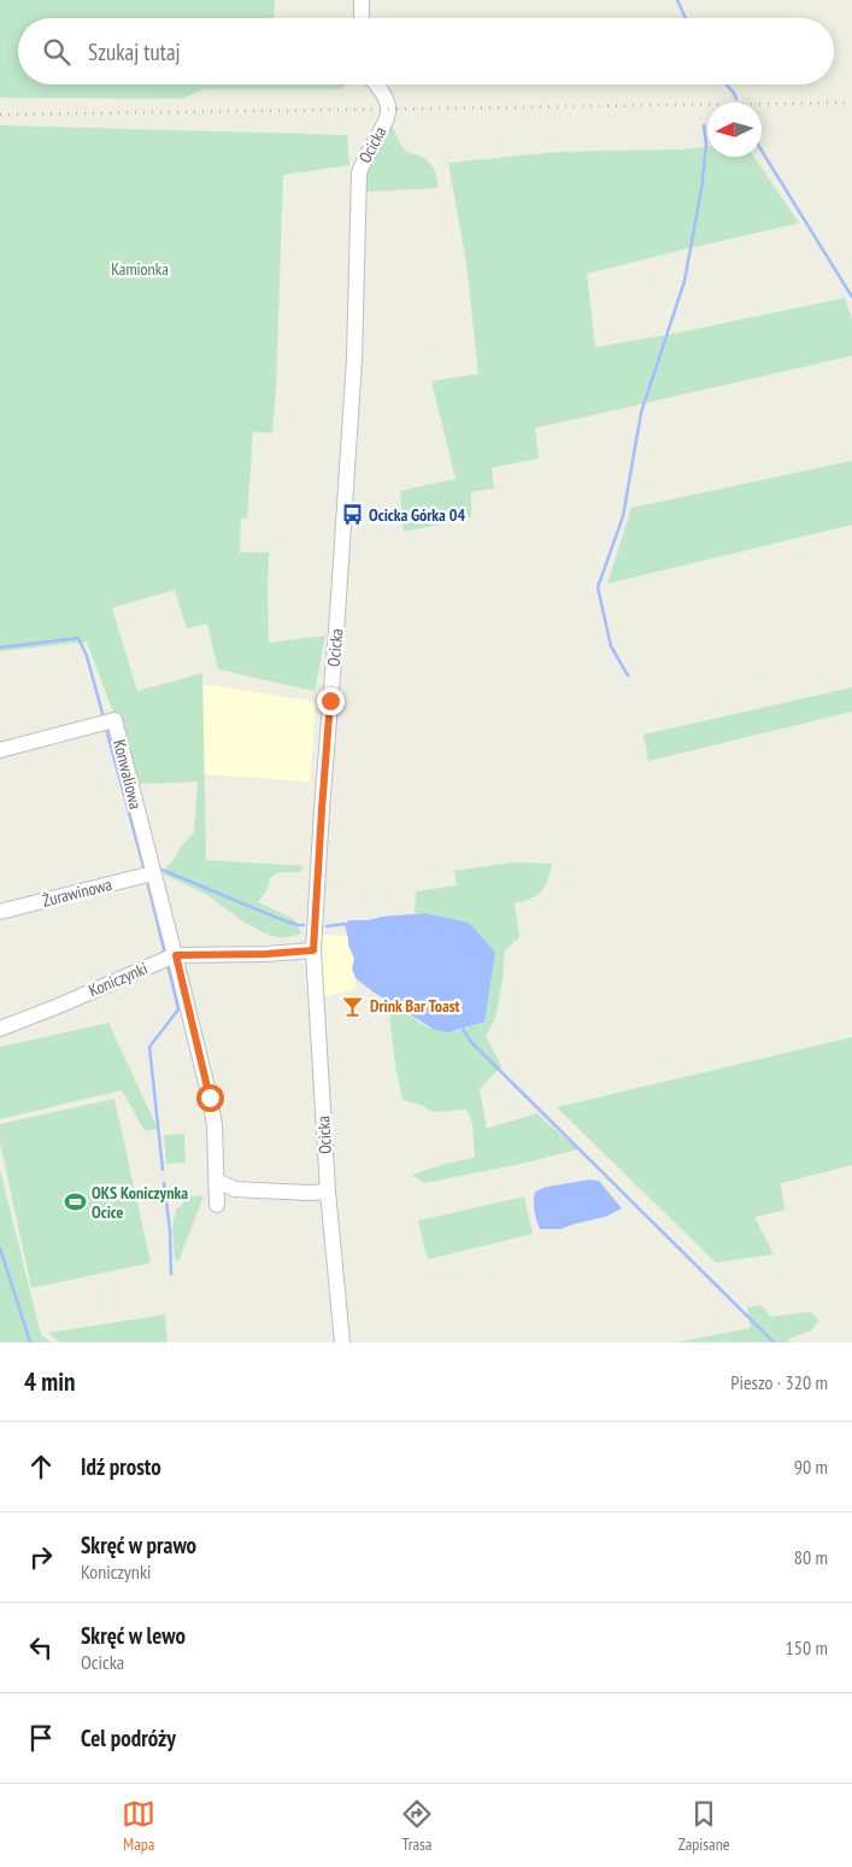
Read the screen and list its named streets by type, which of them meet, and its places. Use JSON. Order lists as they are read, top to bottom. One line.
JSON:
{"streets":{"street":["Ocicka","Konwaliowa","Żurawinowa","Koniczynki"]},"crossings":[["Ocicka","Koniczynki"],["Konwaliowa","Żurawinowa"]],"parks":["Kamionka"],"places":{"bus stop":["Ocicka Górka 04"],"bar":["Drink Bar Toast"],"sports":["OKS Koniczynka Ocice"]},"north":"left","page":{"search":"Szukaj tutaj","heading":["4 min","Pieszo · 320 m"],"list":[["Idź prosto","90 m"],["Skręć w prawo","Koniczynki","80 m"],["Skręć w lewo","Ocicka","150 m"],"Cel podróży"],"nav":["Mapa","Trasa","Zapisane"]}}
